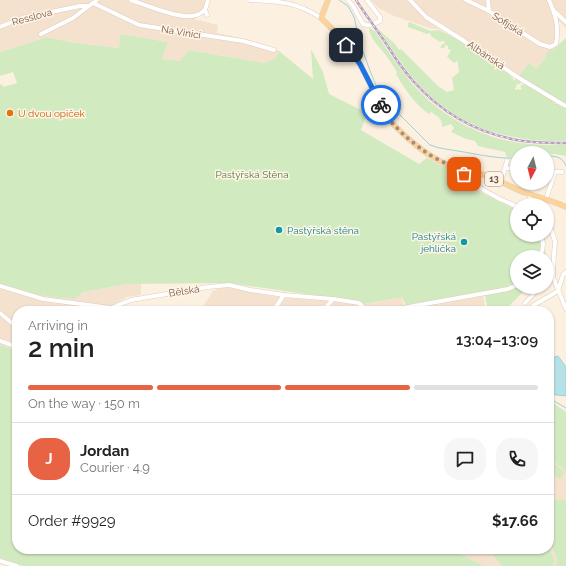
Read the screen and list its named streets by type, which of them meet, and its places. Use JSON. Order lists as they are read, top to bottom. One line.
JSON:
{"streets":{"main road":["13"],"street":["Resslova","Sofijská","Na Vinici","Albánská","Bělská"]},"parks":["Pastýřská Stěna"],"places":["U dvou opiček","Pastýřská stěna","Pastýřská jehlička"],"north":"bottom","page":{"heading":["2 min","Arriving in","13:04–13:09"],"panel":["Jordan","Courier · 4.9","Order #9929","$17.66"],"bar":"On the way · 150 m","round":"J"}}
